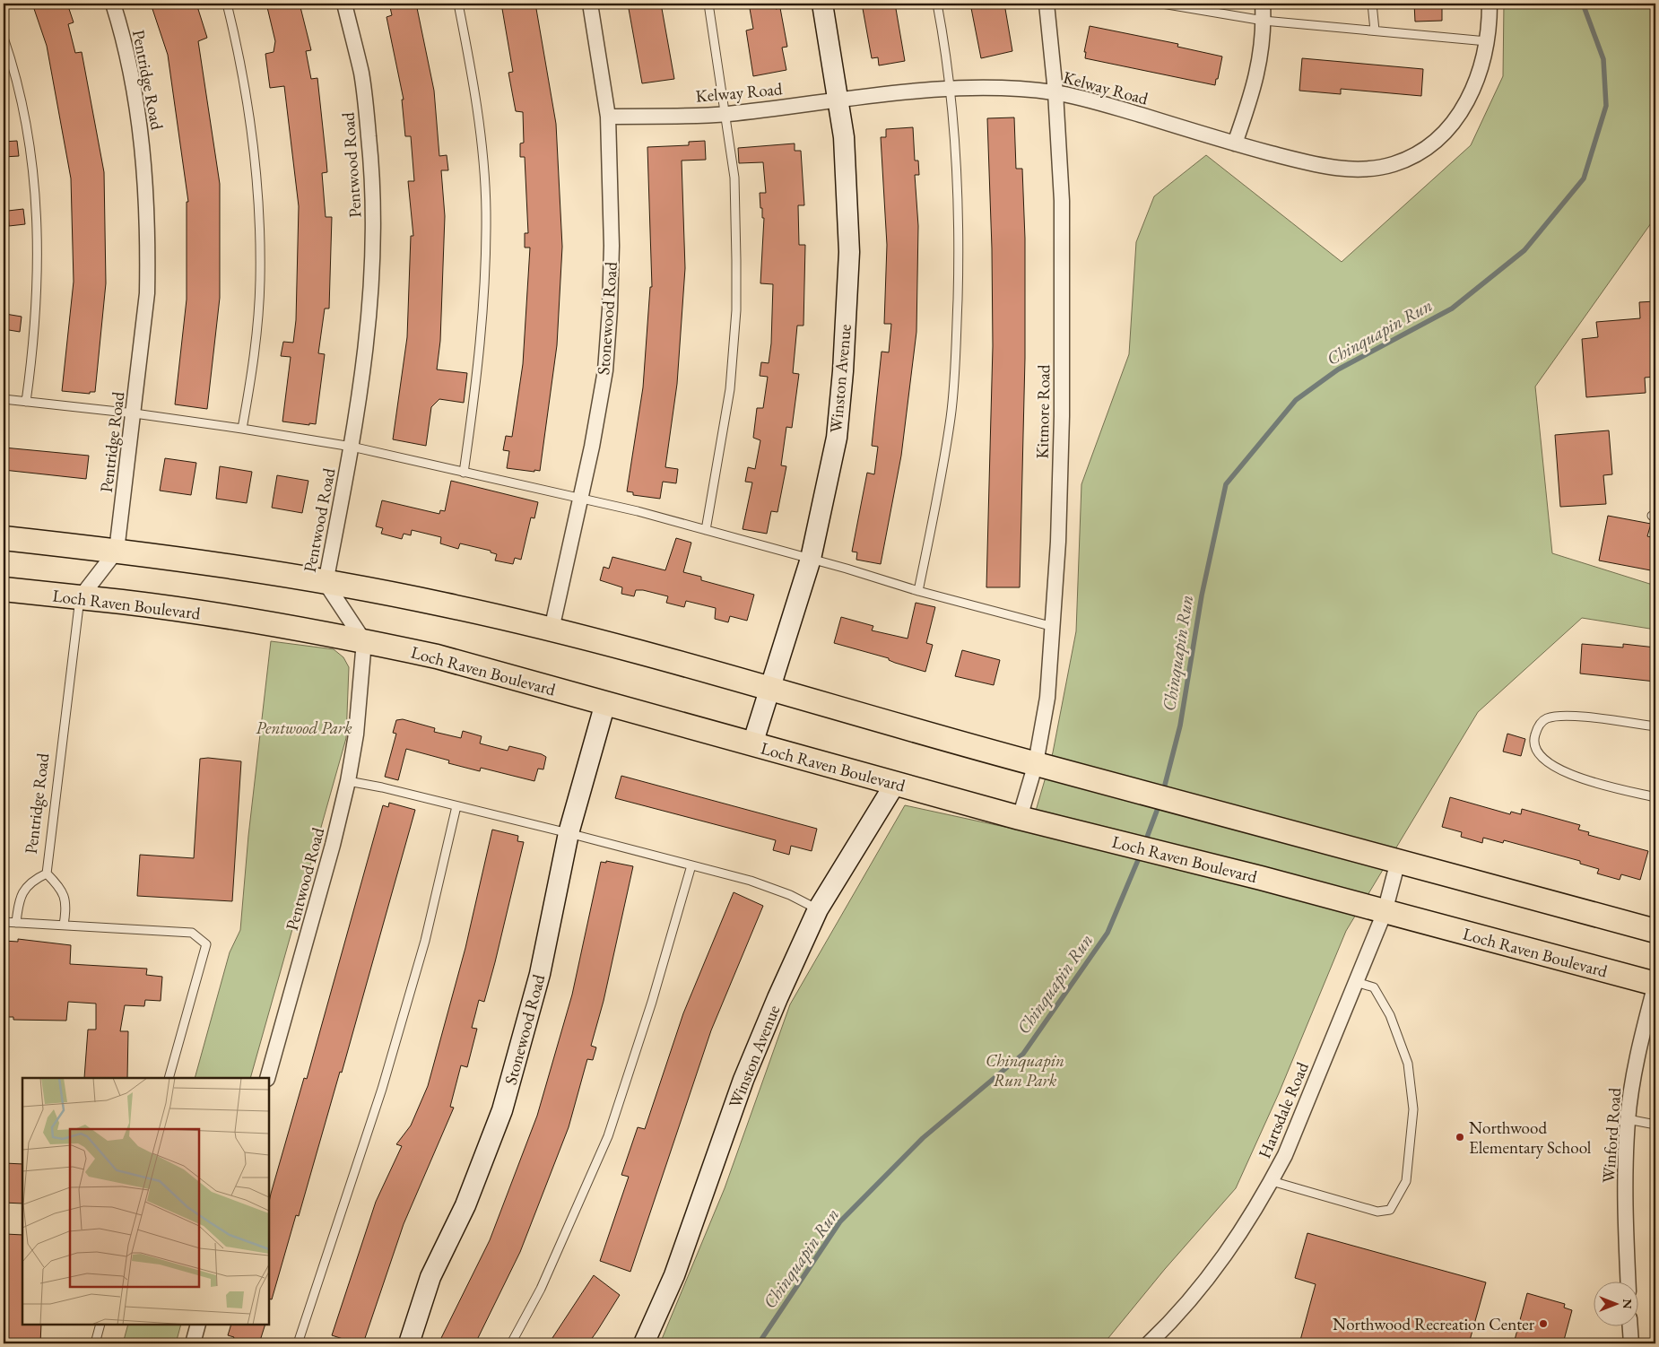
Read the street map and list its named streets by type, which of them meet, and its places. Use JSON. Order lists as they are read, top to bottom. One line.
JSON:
{"streets":{"main road":["Loch Raven Boulevard"],"street":["Pentridge Road","Kelway Road","Pentwood Road","Stonewood Road","Winston Avenue","Kitmore Road","Hartsdale Road","Winford Road"]},"crossings":[["Pentridge Road","Loch Raven Boulevard"],["Kelway Road","Stonewood Road"],["Kelway Road","Winston Avenue"],["Kelway Road","Kitmore Road"],["Pentwood Road","Loch Raven Boulevard"],["Stonewood Road","Loch Raven Boulevard"],["Winston Avenue","Loch Raven Boulevard"],["Kitmore Road","Loch Raven Boulevard"],["Loch Raven Boulevard","Hartsdale Road"],["Loch Raven Boulevard","Winford Road"]],"water":["Chinquapin Run"],"parks":["Pentwood Park","Chinquapin Run Park"],"places":["Northwood Elementary School","Northwood Recreation Center"],"north":"right"}
